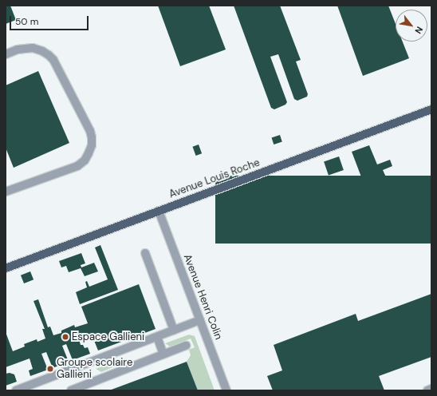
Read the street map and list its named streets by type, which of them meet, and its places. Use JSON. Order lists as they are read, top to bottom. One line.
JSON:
{"streets":{"main road":["Avenue Louis Roche"],"street":["Avenue Henri Colin"]},"crossings":[["Avenue Louis Roche","Avenue Henri Colin"]],"places":["Espace Gallieni","Groupe scolaire Gallieni"],"scale_bar":"50 m","north":"bottom right"}
